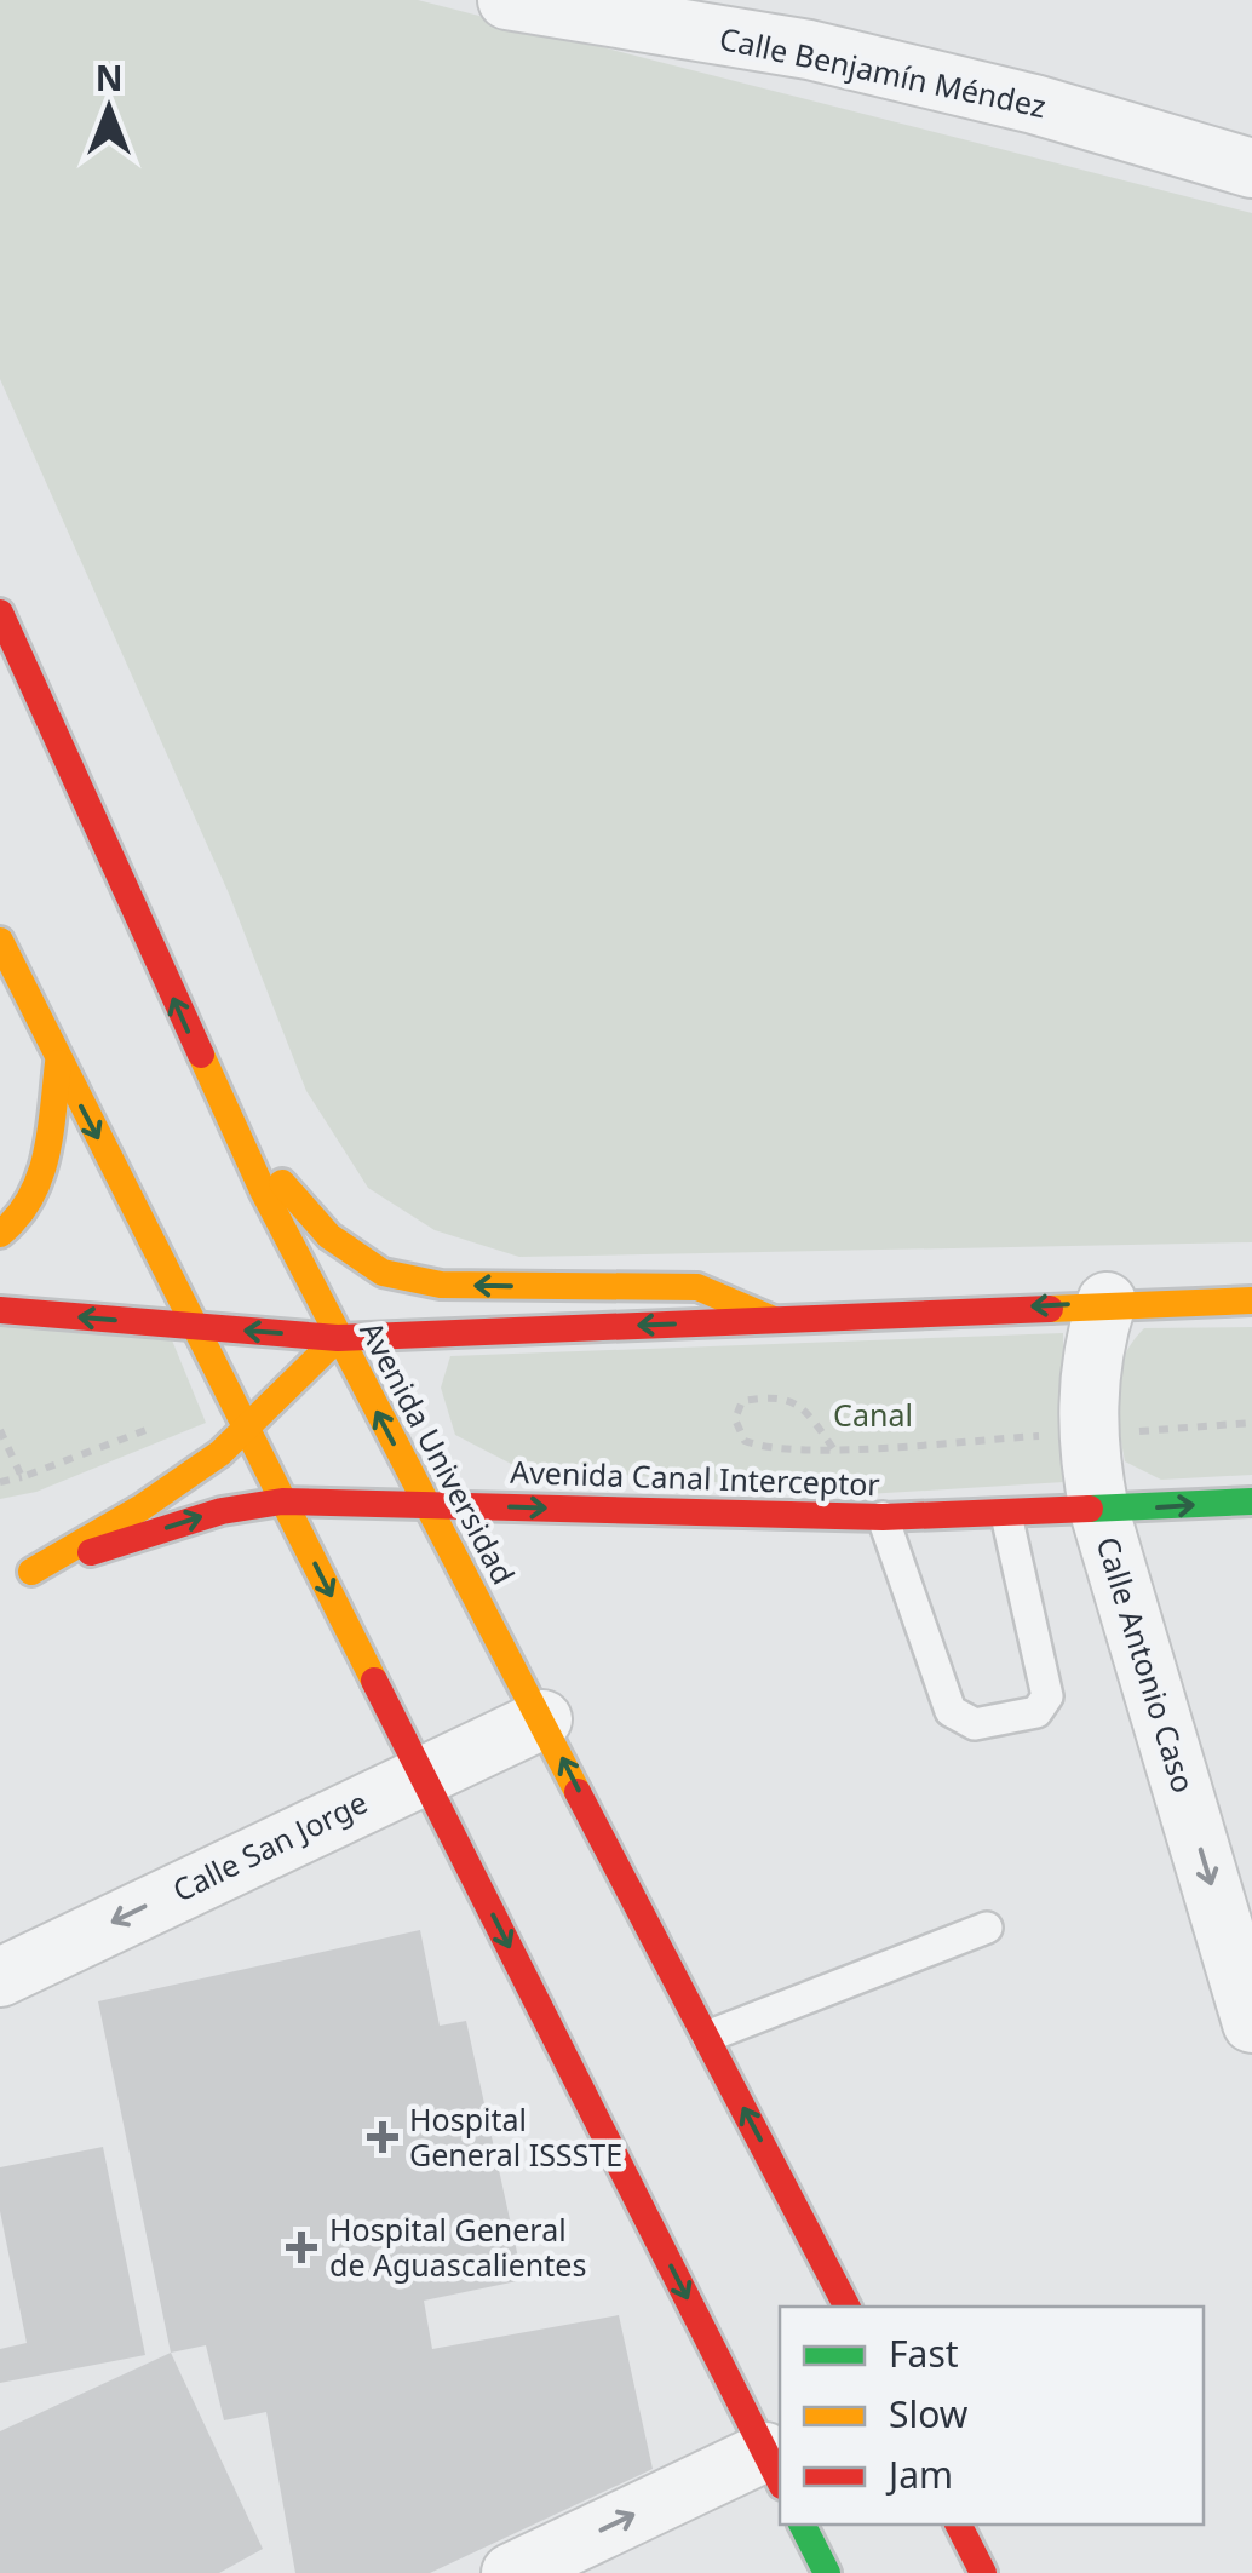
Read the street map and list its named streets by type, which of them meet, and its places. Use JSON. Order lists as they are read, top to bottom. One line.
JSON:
{"streets":{"main road":["Avenida Universidad","Avenida Canal Interceptor"],"street":["Calle Benjamín Méndez","Calle Antonio Caso","Calle San Jorge"]},"crossings":[["Avenida Universidad","Avenida Canal Interceptor"],["Avenida Universidad","Calle San Jorge"],["Avenida Canal Interceptor","Calle Antonio Caso"]],"one_way":["Calle Antonio Caso","Calle San Jorge"],"parks":["Canal"],"places":{"health":["Hospital General ISSSTE","Hospital General de Aguascalientes"]},"legend":["Fast","Slow","Jam"],"north":"top"}
